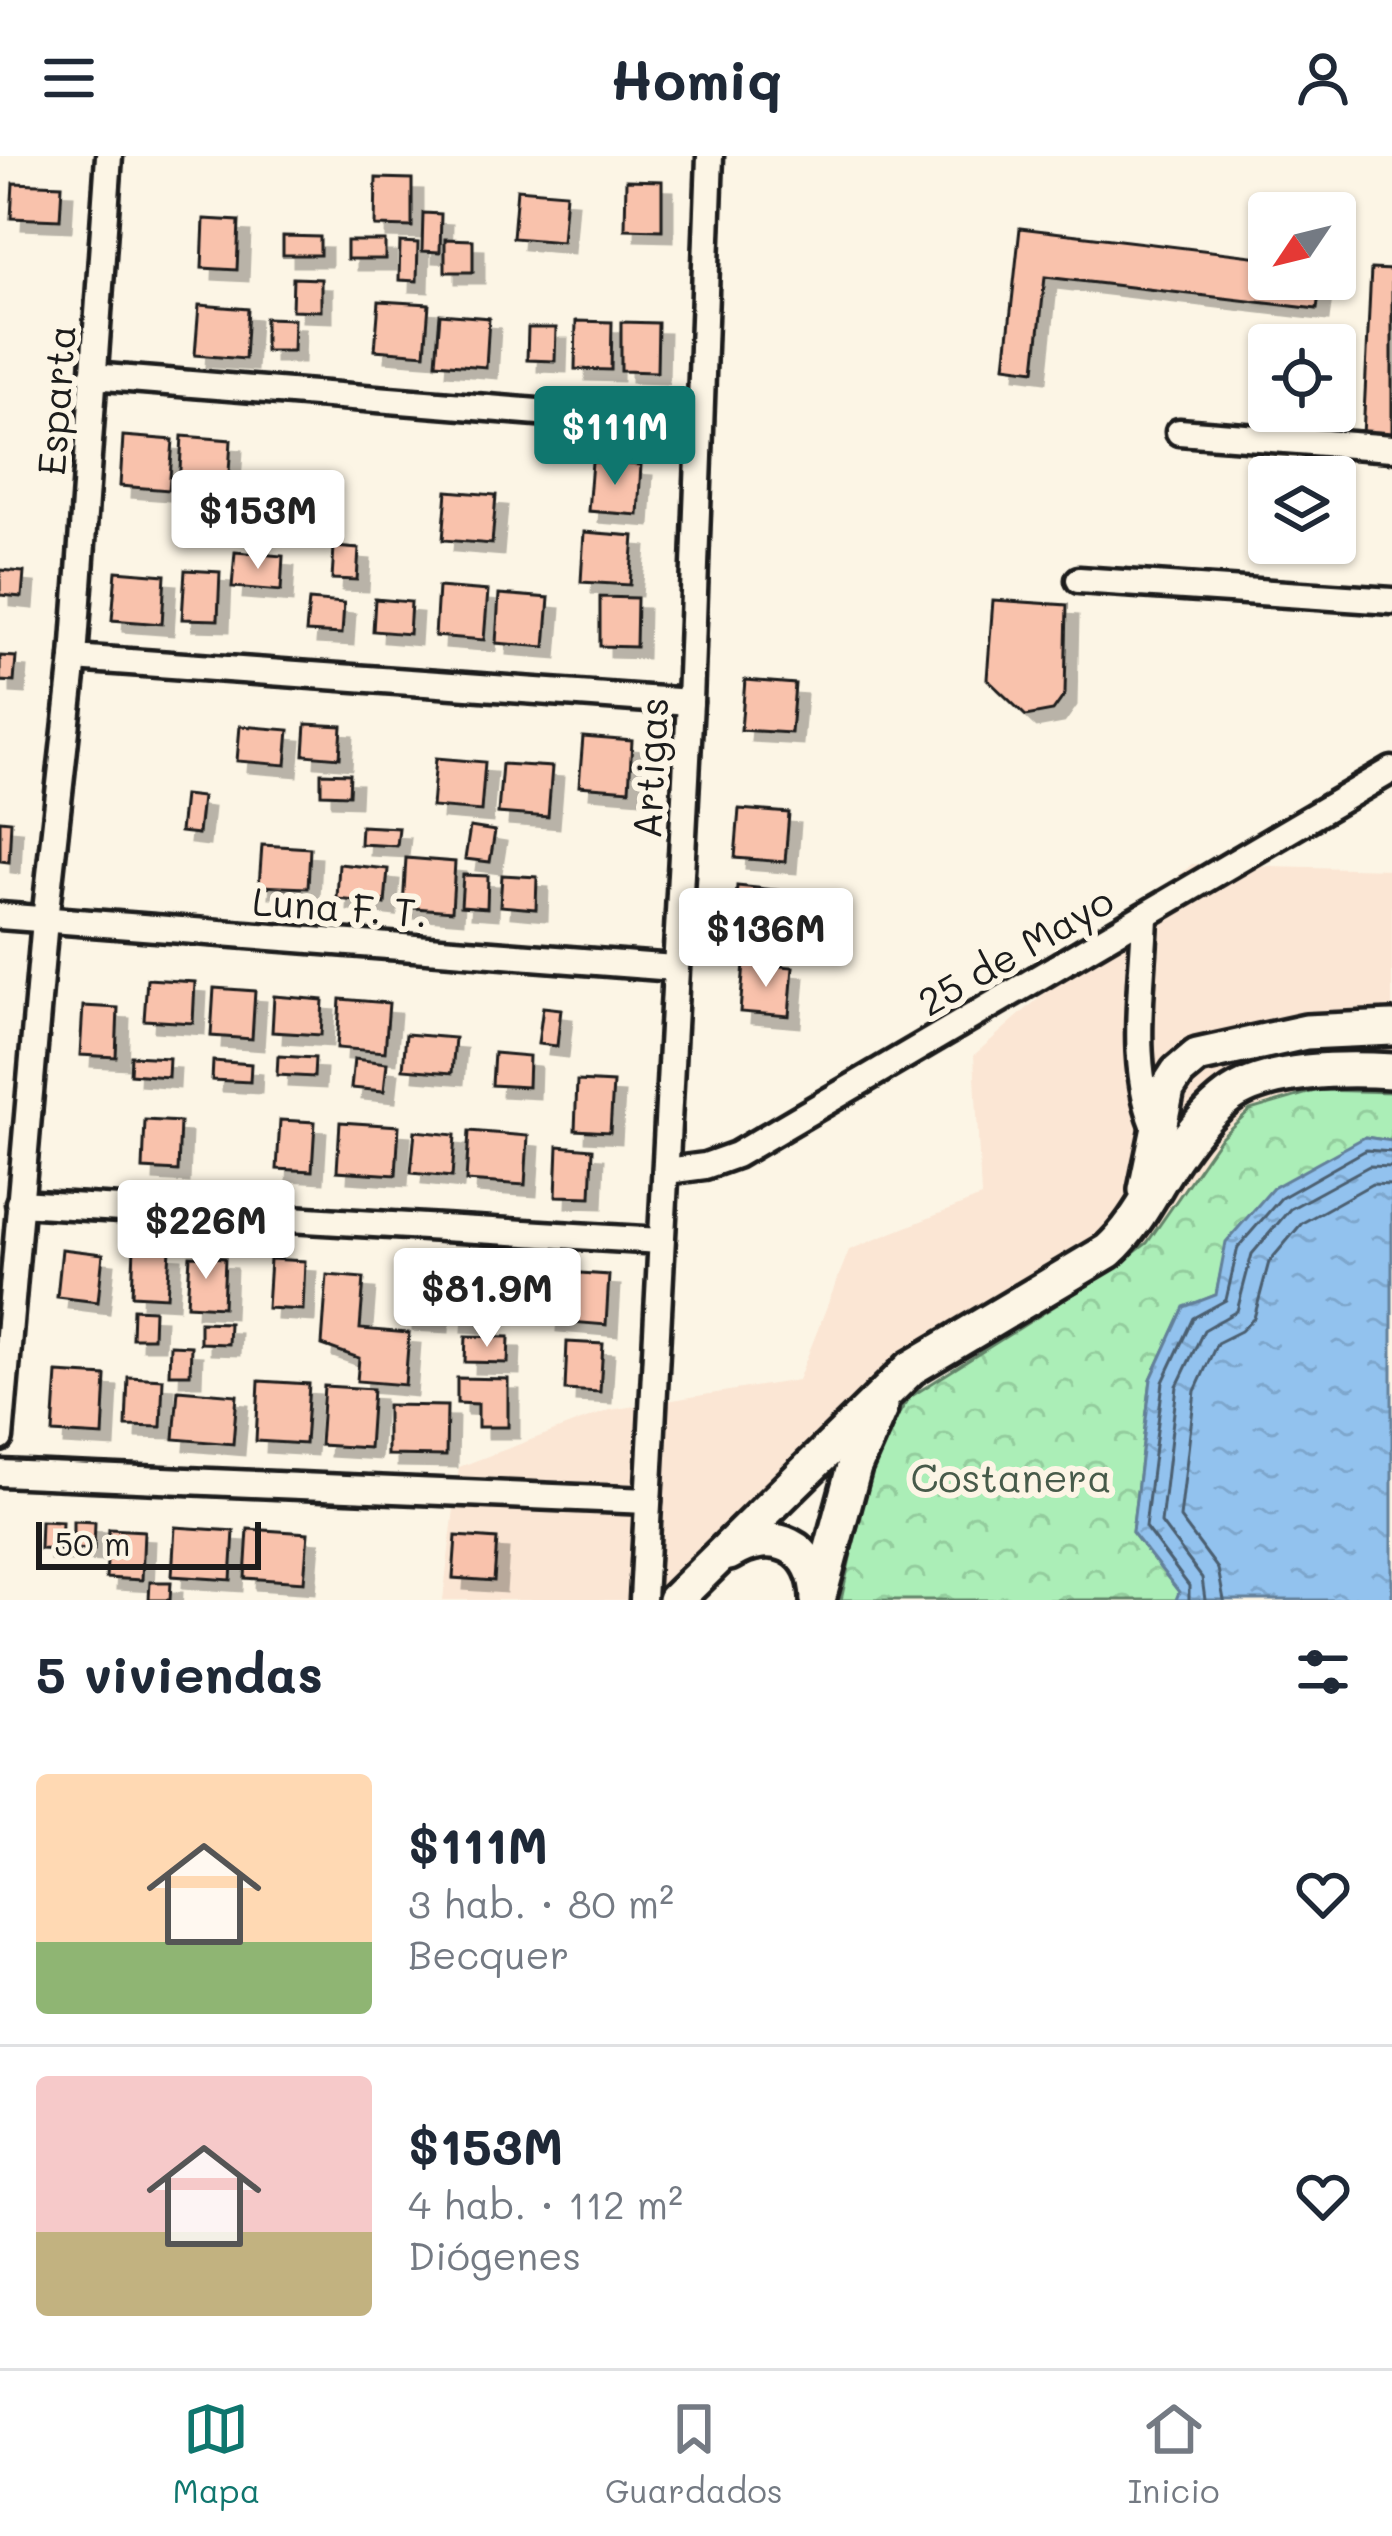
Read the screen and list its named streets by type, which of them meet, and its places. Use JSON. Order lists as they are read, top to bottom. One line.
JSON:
{"streets":{"street":["Esparta","Artigas","Luna F. T.","25 de Mayo"]},"crossings":[["Esparta","Luna F. T."],["Artigas","Luna F. T."],["Artigas","25 de Mayo"]],"parks":["Costanera"],"scale_bar":"50 m","north":"bottom left","page":{"header":"Homiq","price":["$111M","$153M","$136M","$226M","$81.9M"],"scale":"50 m","heading":"5 viviendas","list":[{"name":"$111M","note":"3 hab. · 80 m² · Becquer"},{"name":"$153M","note":"4 hab. · 112 m² · Diógenes"}],"tabs":["Mapa","Guardados","Inicio"]}}
